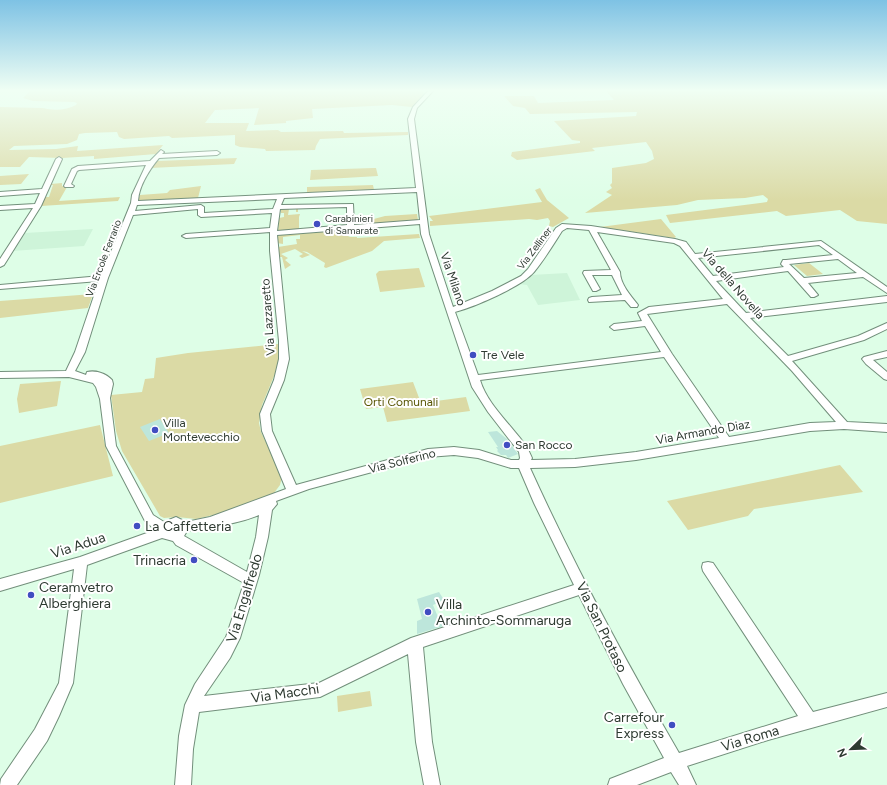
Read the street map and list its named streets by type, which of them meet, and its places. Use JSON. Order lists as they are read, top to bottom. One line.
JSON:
{"streets":{"street":["Via Zelliner","Via Ercole Ferrario","Via Milano","Via della Novella","Via Lazzaretto","Via Armando Diaz","Via Solferino","Via Adua","Via Engalfredo","Via San Protaso","Via Macchi","Via Roma"]},"crossings":[["Via Zelliner","Via Milano"],["Via Zelliner","Via della Novella"],["Via Milano","Via Armando Diaz"],["Via Milano","Via Solferino"],["Via Milano","Via San Protaso"],["Via della Novella","Via Armando Diaz"],["Via Lazzaretto","Via Solferino"],["Via Armando Diaz","Via Solferino"],["Via Armando Diaz","Via San Protaso"],["Via Solferino","Via Adua"],["Via Solferino","Via Engalfredo"],["Via Solferino","Via San Protaso"],["Via Engalfredo","Via Macchi"],["Via San Protaso","Via Macchi"],["Via San Protaso","Via Roma"]],"parks":["Orti Comunali"],"places":["Carabinieri di Samarate","Tre Vele","Villa Montevecchio","San Rocco","La Caffetteria","Trinacria","Ceramvetro Alberghiera","Villa Archinto-Sommaruga","Carrefour Express"],"north":"bottom left"}
